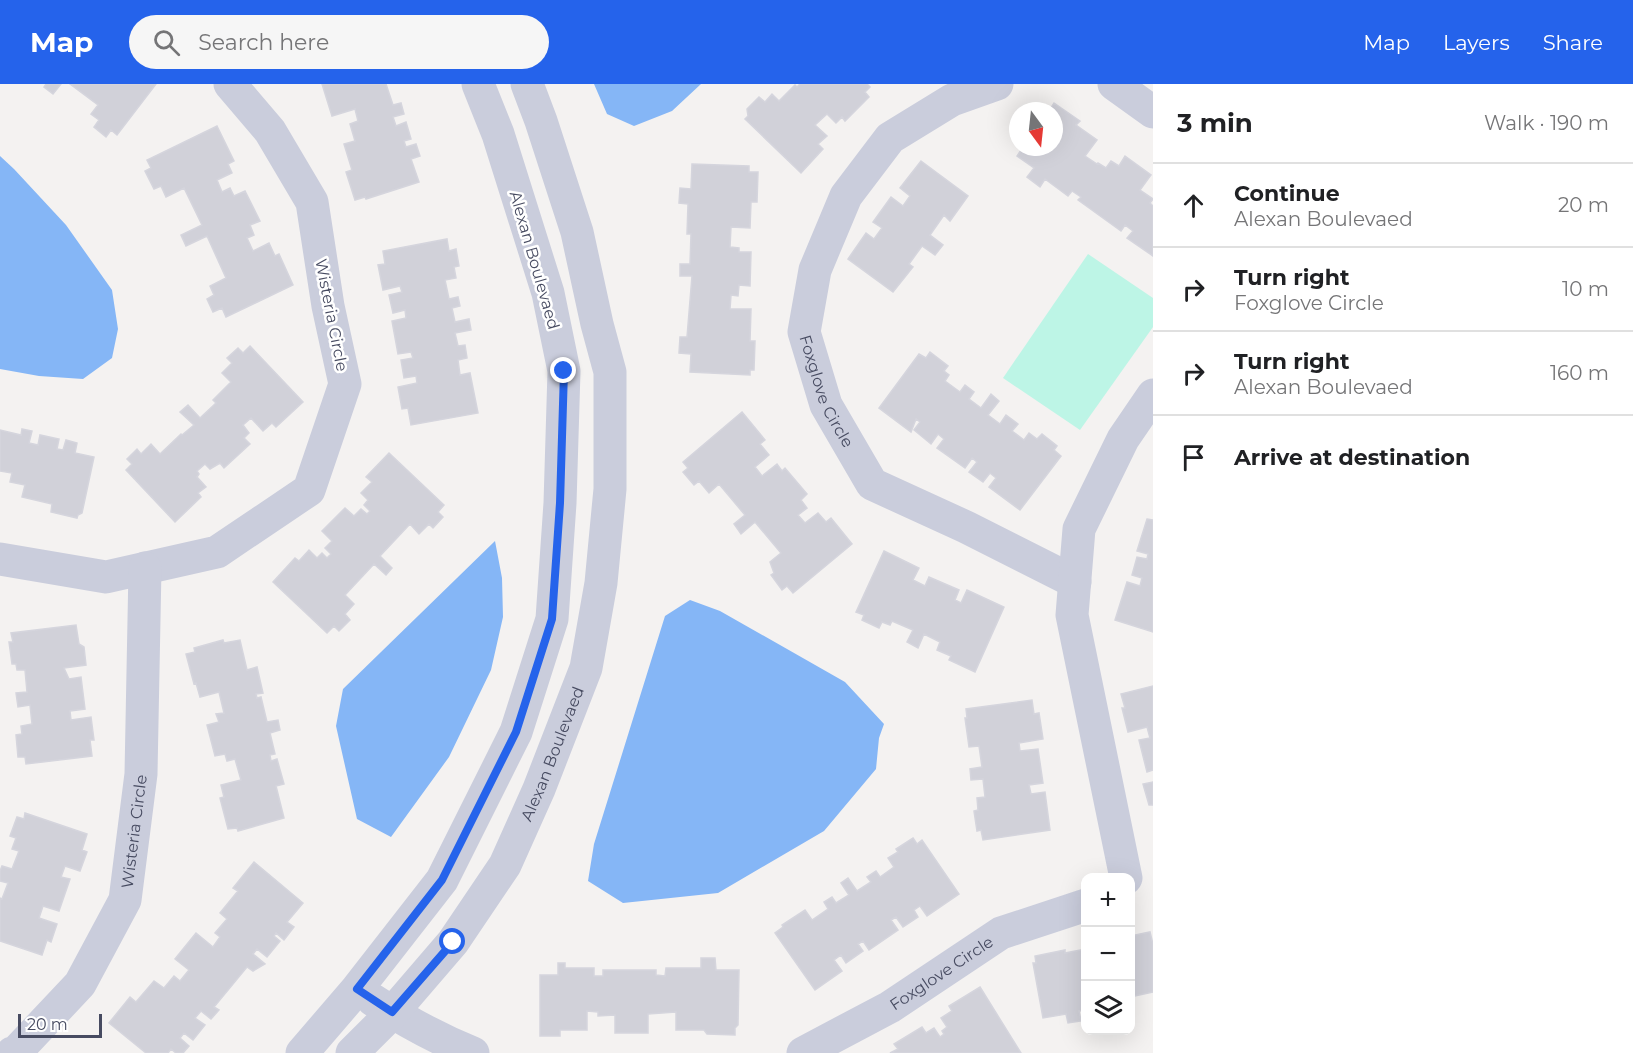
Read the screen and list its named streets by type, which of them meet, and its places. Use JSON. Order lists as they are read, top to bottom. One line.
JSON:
{"streets":{"street":["Alexan Boulevaed","Wisteria Circle","Foxglove Circle"]},"scale_bar":"20 m","north":"bottom","page":{"header":"Map","search":"Search here","nav":["Map","Layers","Share"],"heading":["3 min","Walk · 190 m"],"list":[["Continue","Alexan Boulevaed","20 m"],["Turn right","Foxglove Circle","10 m"],["Turn right","Alexan Boulevaed","160 m"],"Arrive at destination"],"map_buttons":["+","−"],"scale":"20 m"}}
